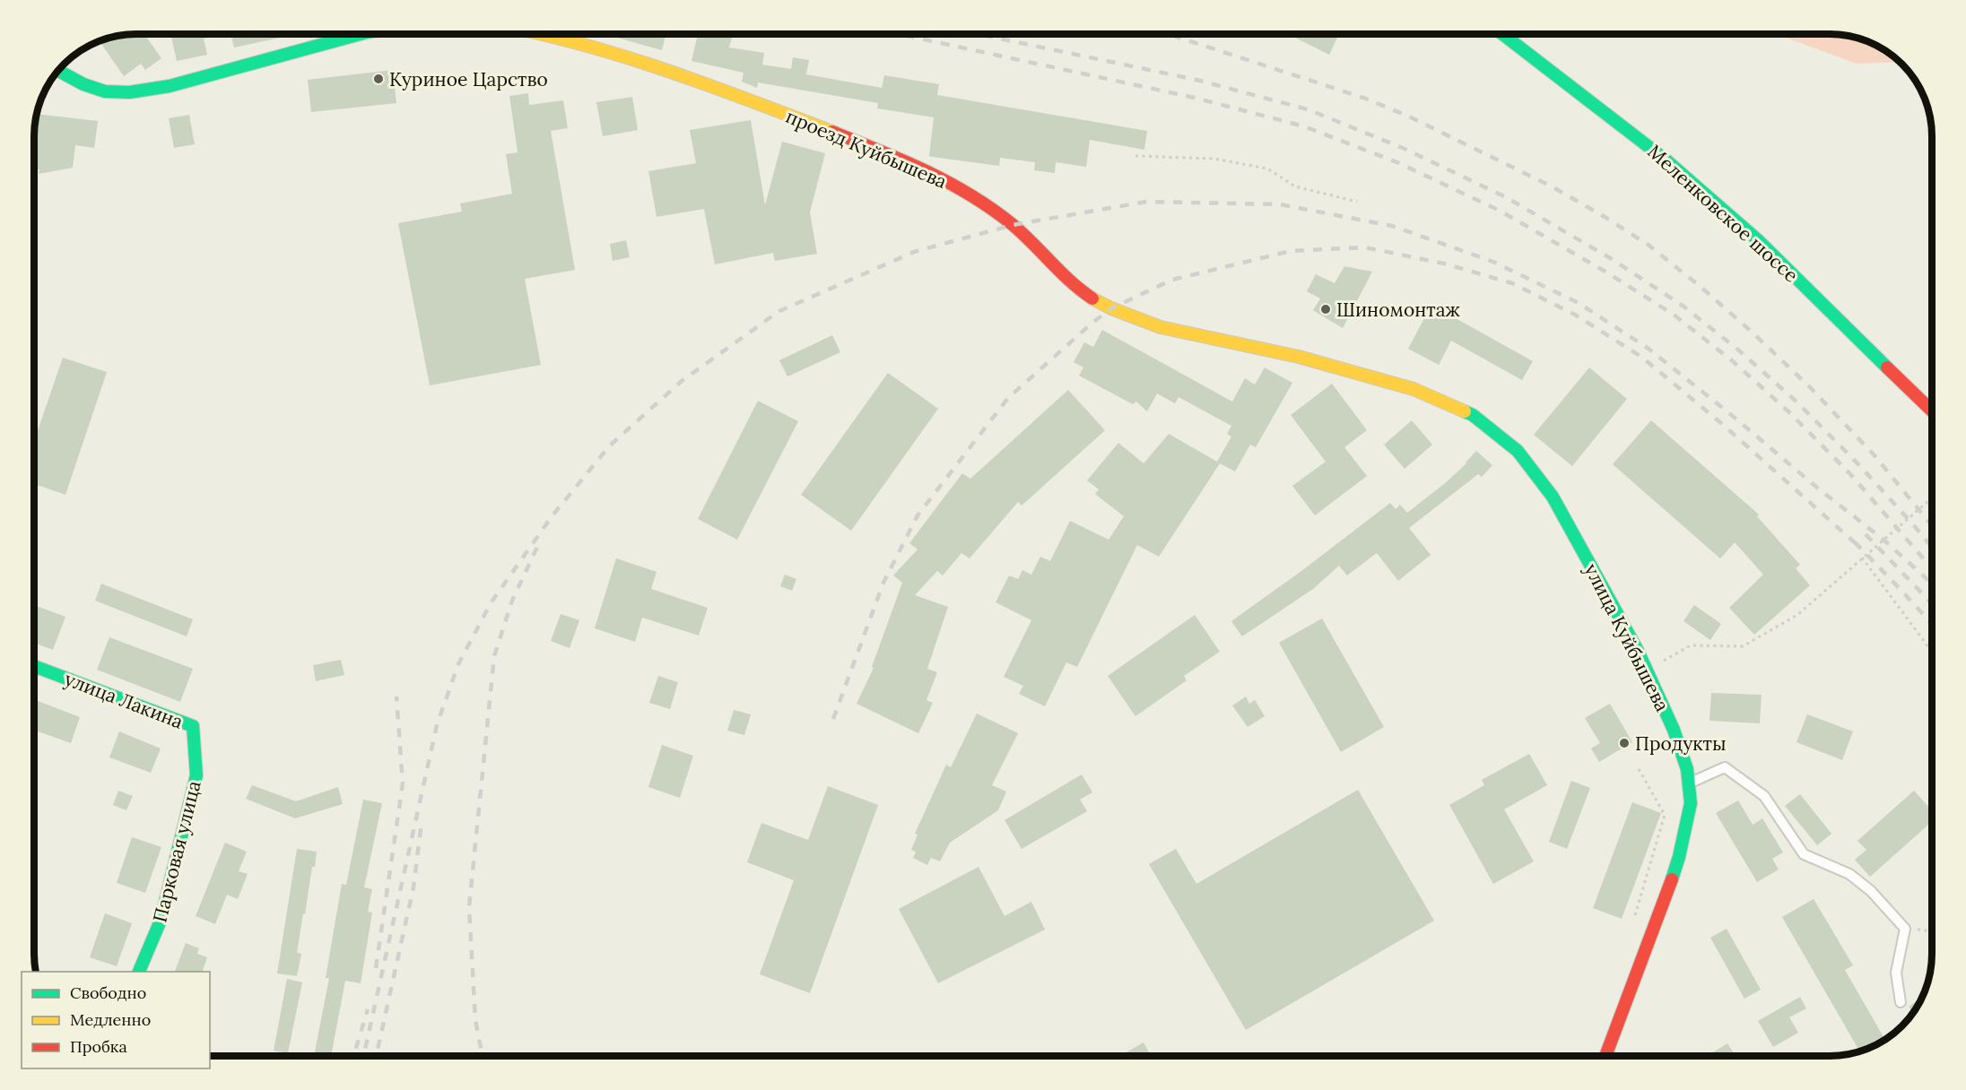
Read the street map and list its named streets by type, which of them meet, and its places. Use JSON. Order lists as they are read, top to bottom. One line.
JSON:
{"streets":{"street":["проезд Куйбышева","Меленковское шоссе","улица Куйбышева","улица Лакина","Парковая улица"]},"crossings":[["проезд Куйбышева","улица Куйбышева"],["улица Лакина","Парковая улица"]],"places":["Куриное Царство","Шиномонтаж","Продукты"],"legend":["Свободно","Медленно","Пробка"]}
